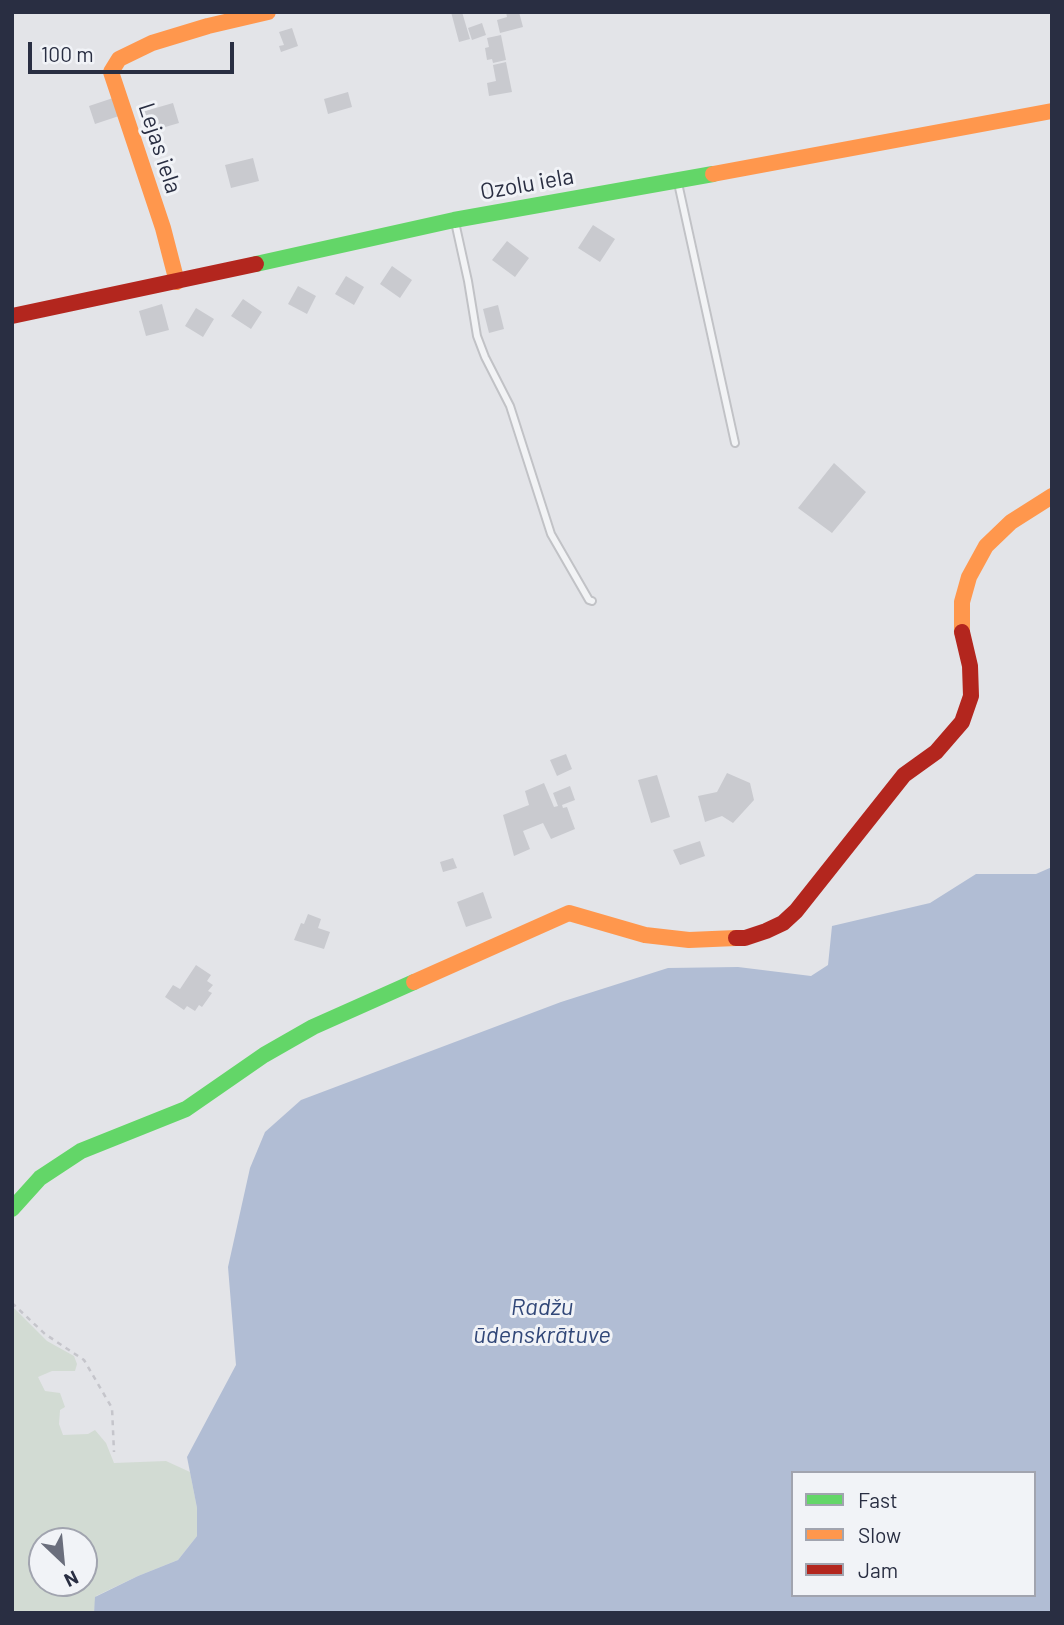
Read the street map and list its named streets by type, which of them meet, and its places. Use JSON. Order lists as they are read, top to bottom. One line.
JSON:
{"streets":{"street":["Lejas iela","Ozolu iela"]},"crossings":[["Lejas iela","Ozolu iela"]],"water":["Radžu ūdenskrātuve"],"legend":["Fast","Slow","Jam"],"scale_bar":"100 m","north":"bottom right"}
